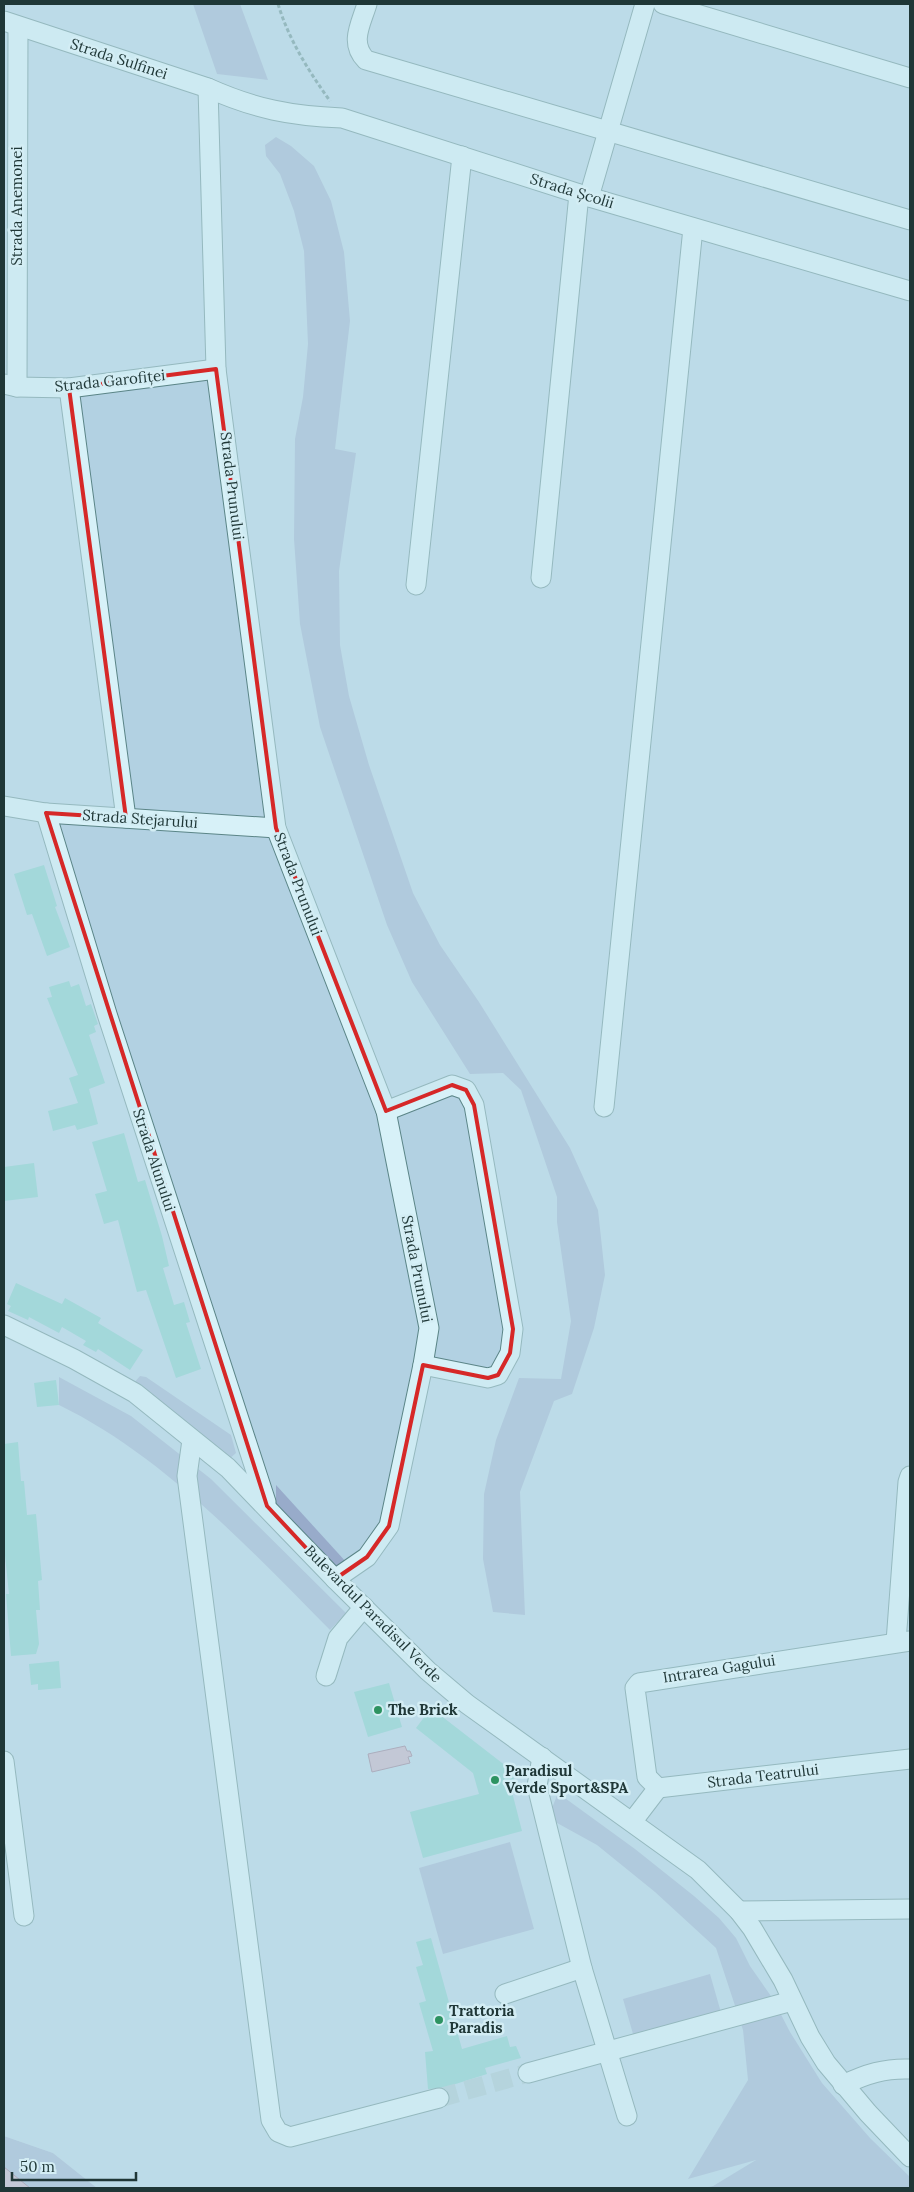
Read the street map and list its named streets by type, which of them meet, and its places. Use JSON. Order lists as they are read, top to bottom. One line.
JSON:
{"streets":{"street":["Strada Sulfinei","Strada Școlii","Strada Anemonei","Strada Garofiței","Strada Prunului","Strada Stejarului","Strada Alunului","Bulevardul Paradisul Verde","Intrarea Gagului","Strada Teatrului"]},"crossings":[["Strada Sulfinei","Strada Școlii"],["Strada Sulfinei","Strada Anemonei"],["Strada Sulfinei","Strada Prunului"],["Strada Anemonei","Strada Garofiței"],["Strada Garofiței","Strada Prunului"],["Strada Prunului","Strada Stejarului"],["Strada Prunului","Bulevardul Paradisul Verde"],["Strada Stejarului","Strada Alunului"],["Strada Alunului","Bulevardul Paradisul Verde"],["Intrarea Gagului","Strada Teatrului"]],"places":["The Brick","Paradisul Verde Sport&SPA","Trattoria Paradis"],"scale_bar":"50 m"}
